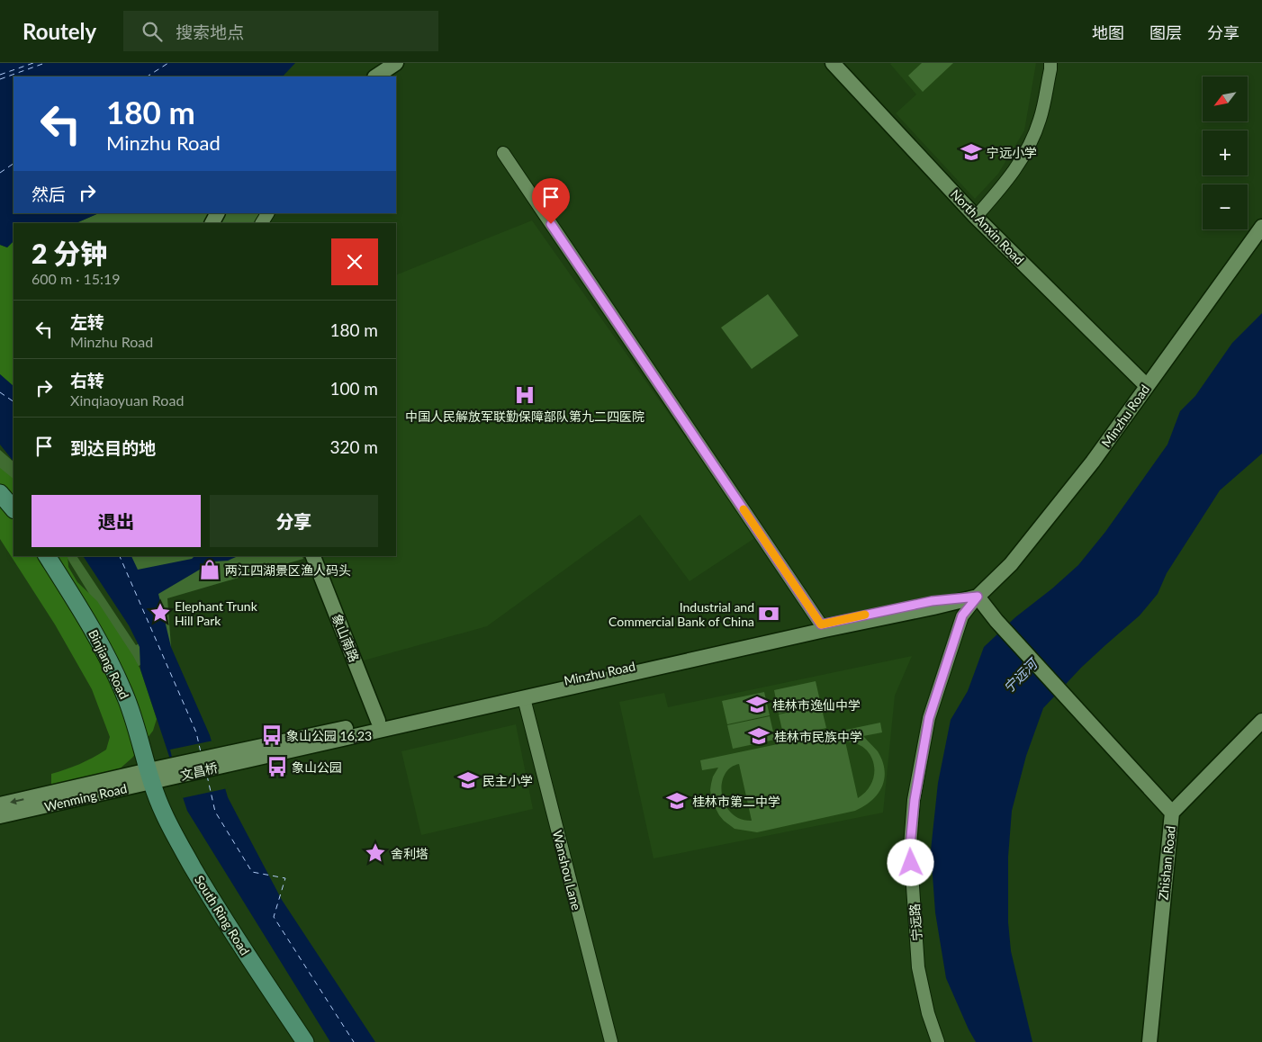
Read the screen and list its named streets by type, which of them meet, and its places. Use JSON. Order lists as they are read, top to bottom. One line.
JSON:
{"streets":{"main road":["Binjiang Road","South Ring Road"],"street":["North Anxin Road","Minzhu Road","象山南路","文昌桥","Wenming Road","Zhishan Road","Wanshou Lane","宁远路"]},"crossings":[["North Anxin Road","Minzhu Road"],["Minzhu Road","象山南路"],["Minzhu Road","文昌桥"],["Minzhu Road","Wanshou Lane"],["Minzhu Road","宁远路"],["Binjiang Road","Wenming Road"],["Binjiang Road","South Ring Road"],["文昌桥","Wenming Road"],["Wenming Road","South Ring Road"]],"water":["宁远河"],"places":{"school or university":["宁远小学","桂林市逸仙中学","桂林市民族中学","民主小学","桂林市第二中学"],"hospital":["中国人民解放军联勤保障部队第九二四医院"],"shop":["两江四湖景区渔人码头"],"place":["Elephant Trunk Hill Park","舍利塔"],"bank":["Industrial and Commercial Bank of China"],"bus stop":["象山公园 16,23","象山公园"]},"north":"bottom left","page":{"header":"Routely","search":"搜索地点","nav":["地图","图层","分享"],"map_buttons":["+","−"],"turn":["180 m","Minzhu Road"],"then":"然后","heading":["2 分钟","600 m · 15:19"],"list":[{"name":"左转","note":"Minzhu Road","value":"180 m"},{"name":"右转","note":"Xinqiaoyuan Road","value":"100 m"},{"name":"到达目的地","value":"320 m"}],"buttons":["退出","分享"]}}
